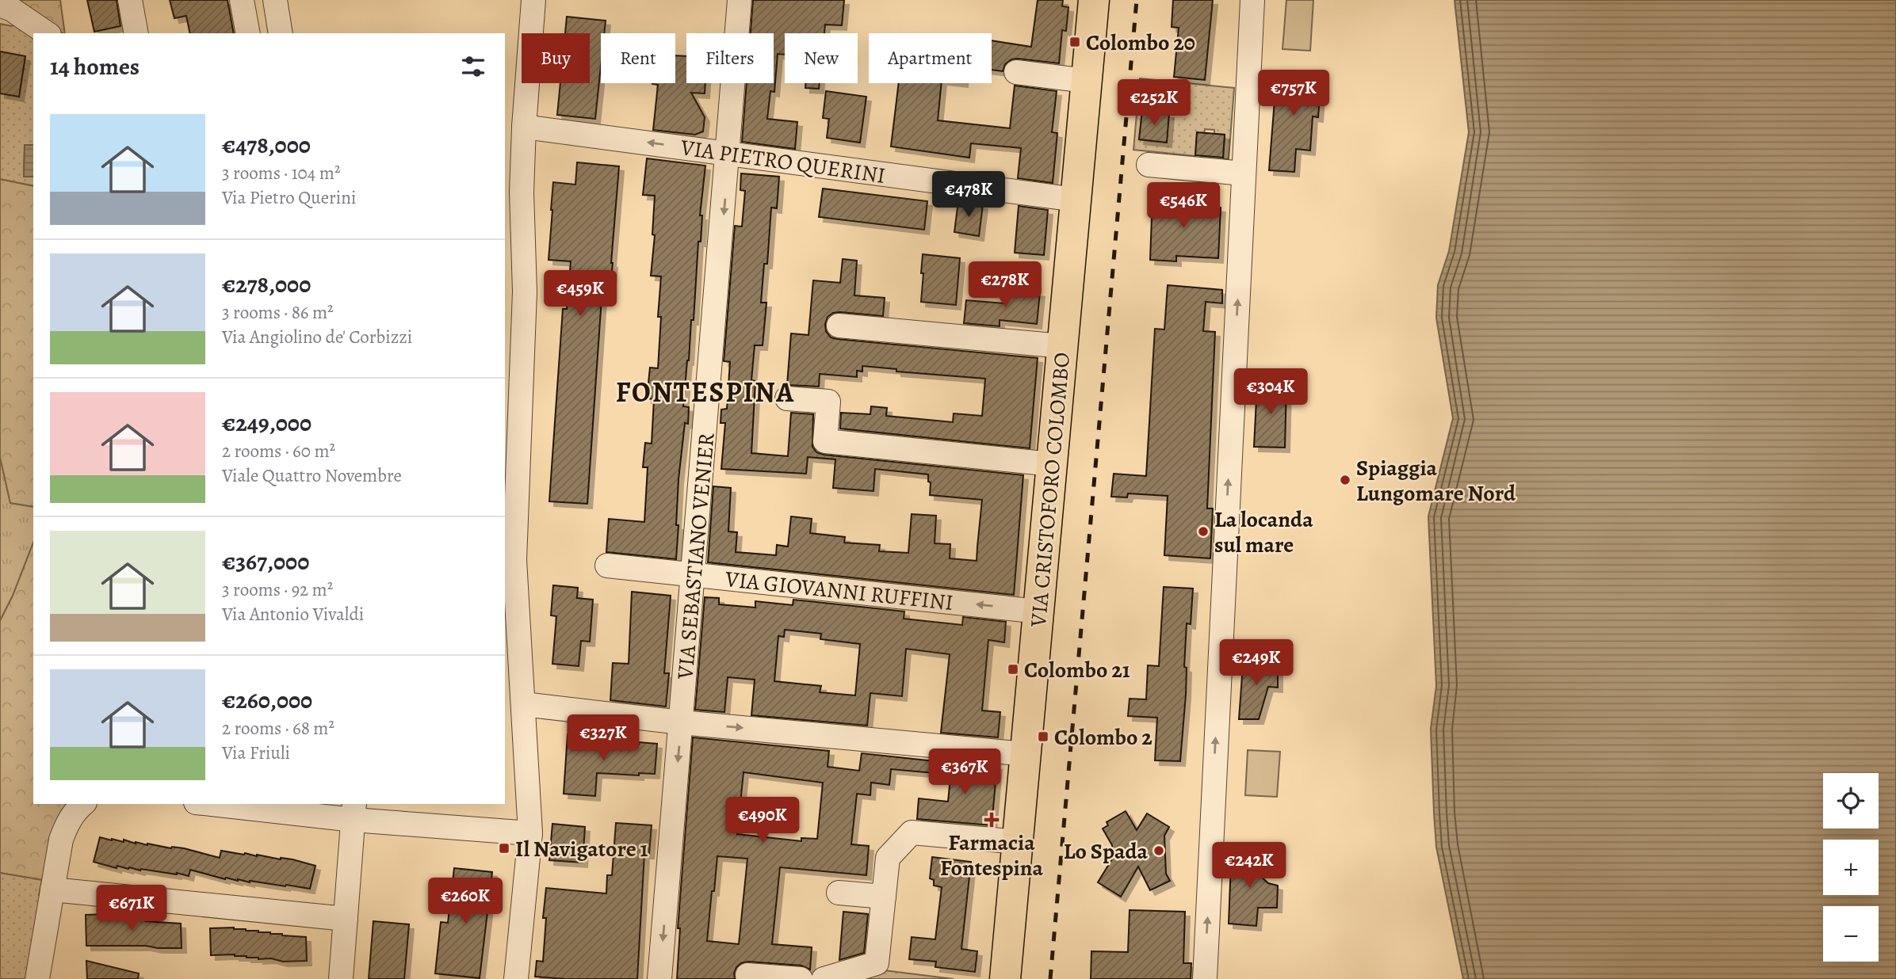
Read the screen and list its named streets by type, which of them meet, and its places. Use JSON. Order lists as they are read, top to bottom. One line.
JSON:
{"streets":{"main road":["VIA CRISTOFORO COLOMBO"],"street":["VIA PIETRO QUERINI","VIA SEBASTIANO VENIER","VIA GIOVANNI RUFFINI"]},"crossings":[["VIA PIETRO QUERINI","VIA CRISTOFORO COLOMBO"],["VIA PIETRO QUERINI","VIA SEBASTIANO VENIER"],["VIA CRISTOFORO COLOMBO","VIA GIOVANNI RUFFINI"],["VIA SEBASTIANO VENIER","VIA GIOVANNI RUFFINI"]],"one_way":["VIA PIETRO QUERINI"],"districts":["FONTESPINA"],"places":{"transit":["Colombo 20","Colombo 21","Colombo 2","Il Navigatore 1"],"other":["Spiaggia Lungomare Nord","La locanda sul mare","Lo Spada"],"health":["Farmacia Fontespina"]},"page":{"chip":["Buy","Rent","Filters","New","Apartment"],"heading":"14 homes","price":["€757K","€252K","€478K","€546K","€278K","€459K","€304K","€249K","€327K","€367K","€490K","€242K","€260K","€671K"],"list":[{"name":"€478,000","note":"3 rooms · 104 m² · Via Pietro Querini"},{"name":"€278,000","note":"3 rooms · 86 m² · Via Angiolino de' Corbizzi"},{"name":"€249,000","note":"2 rooms · 60 m² · Viale Quattro Novembre"},{"name":"€367,000","note":"3 rooms · 92 m² · Via Antonio Vivaldi"},{"name":"€260,000","note":"2 rooms · 68 m² · Via Friuli"}],"map_buttons":["+","−"]}}
